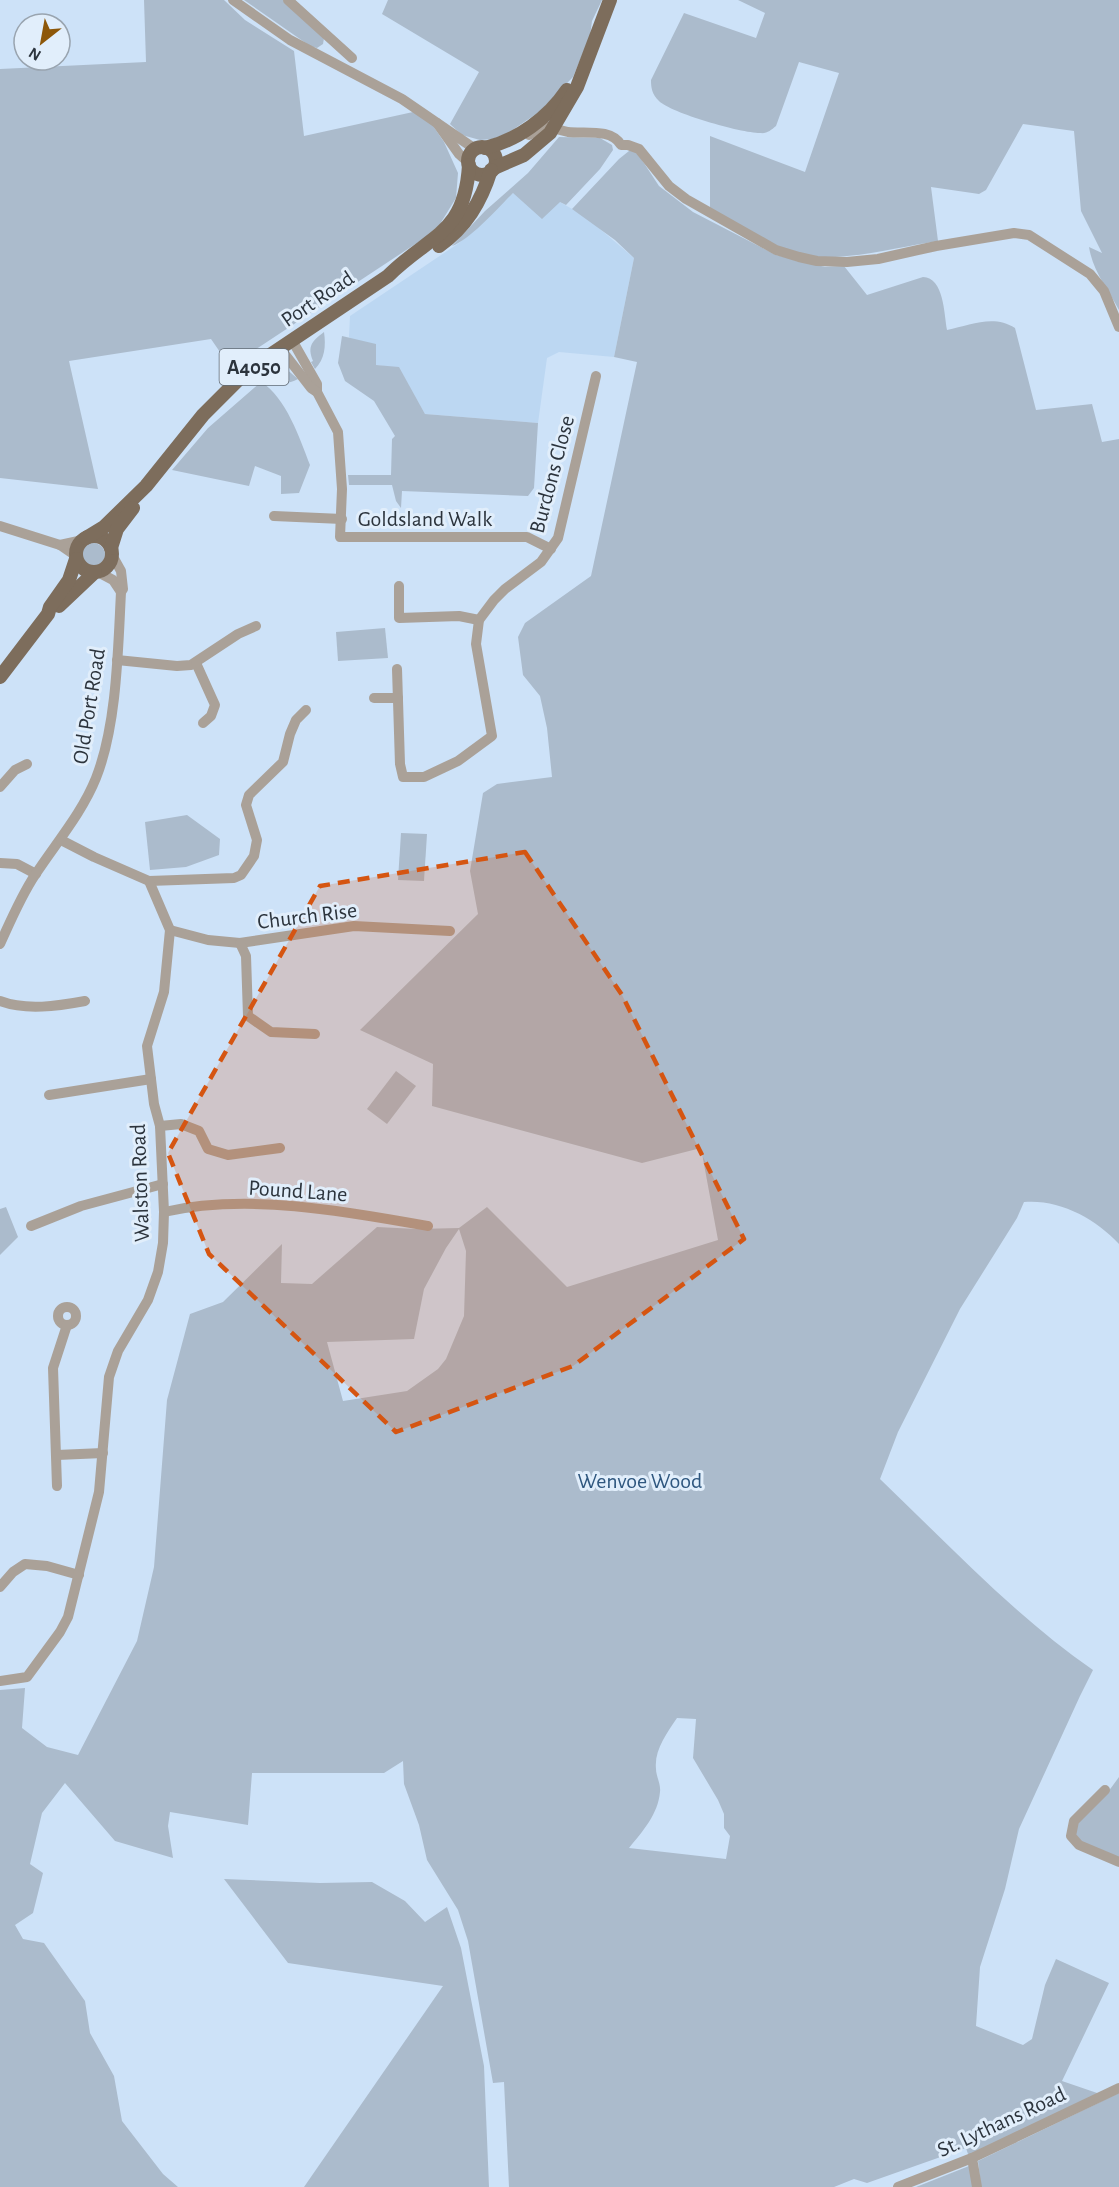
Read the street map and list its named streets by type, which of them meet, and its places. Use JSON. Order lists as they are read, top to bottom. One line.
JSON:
{"streets":{"main road":["Port Road","A4050"],"street":["Burdons Close","Goldsland Walk","Old Port Road","Church Rise","Walston Road","Pound Lane","St. Lythans Road"]},"crossings":[["Port Road","Goldsland Walk"],["Port Road","Old Port Road"],["Burdons Close","Goldsland Walk"],["Church Rise","Walston Road"],["Walston Road","Pound Lane"]],"parks":["Wenvoe Wood"],"north":"bottom left"}
